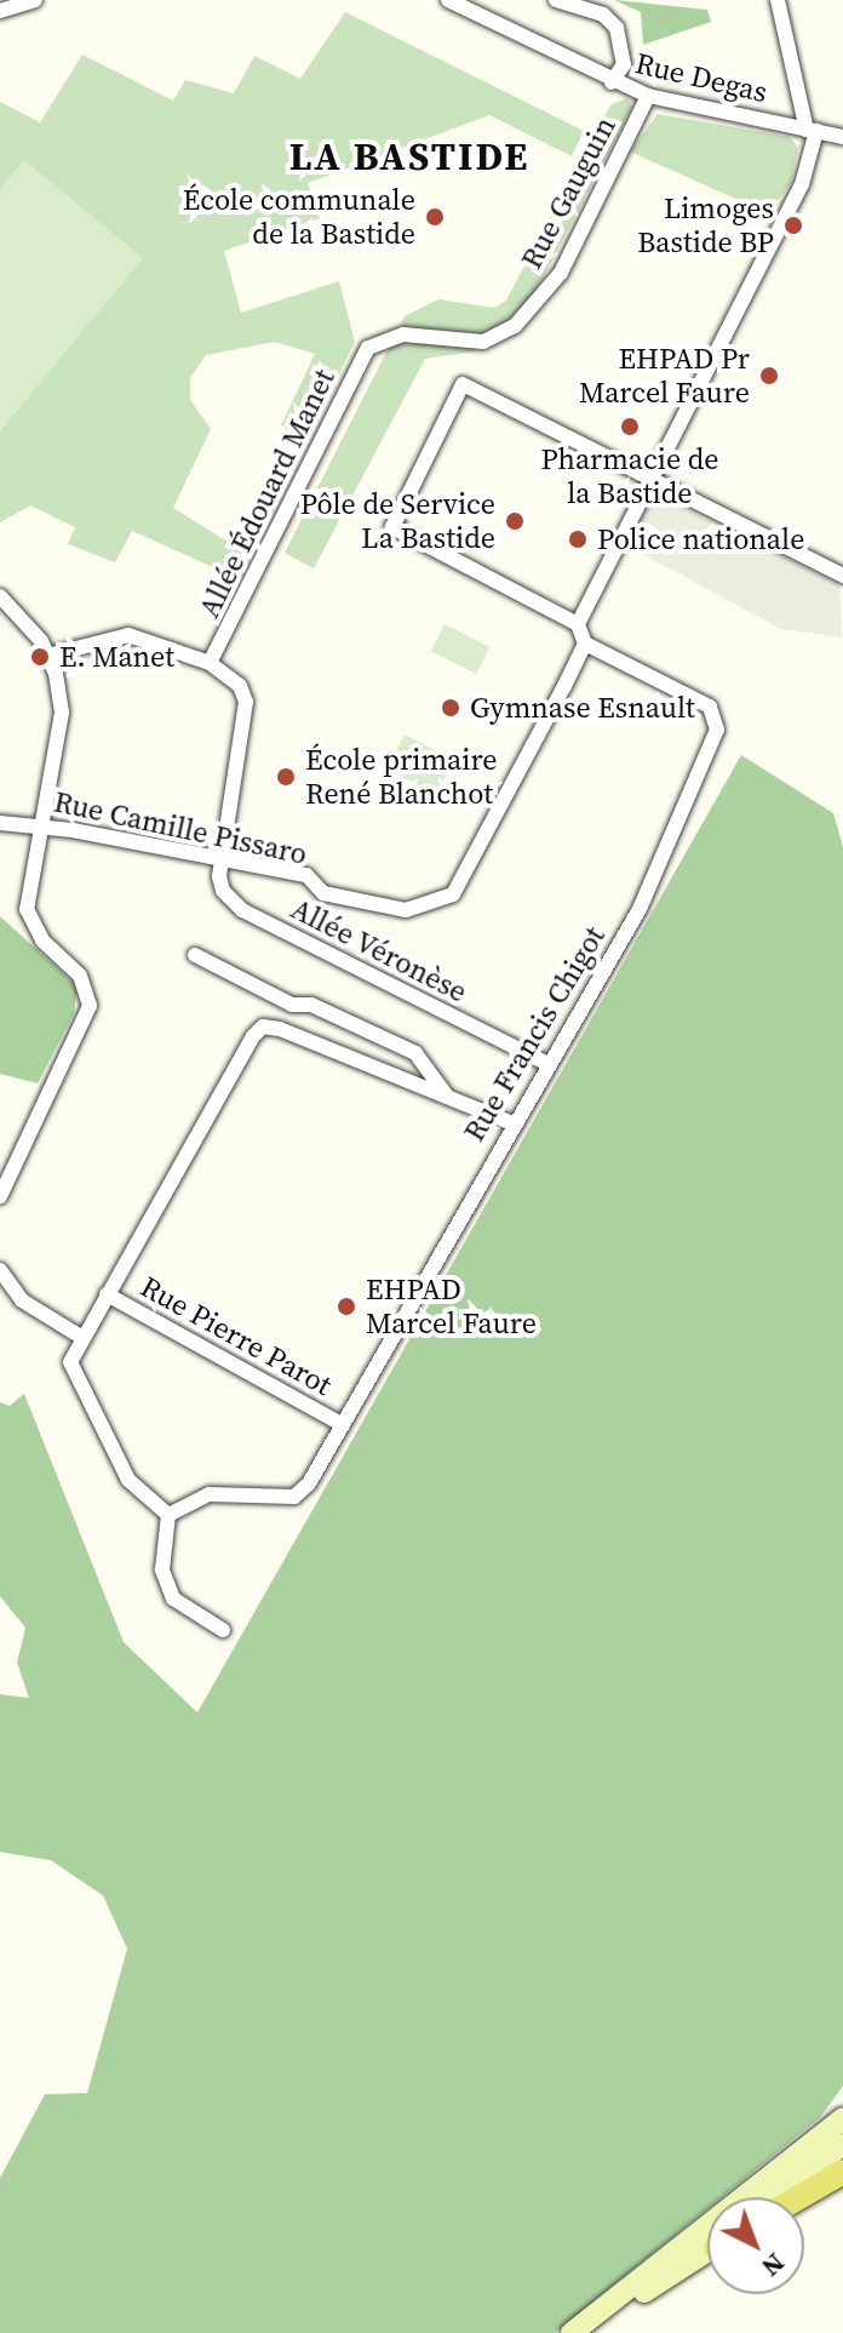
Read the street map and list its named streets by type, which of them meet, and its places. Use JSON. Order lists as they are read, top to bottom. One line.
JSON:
{"streets":{"street":["Rue Degas","Rue Gauguin","Allée Édouard Manet","Rue Camille Pissaro","Allée Véronèse","Rue Francis Chigot","Rue Pierre Parot"]},"crossings":[["Rue Degas","Rue Gauguin"],["Rue Gauguin","Allée Édouard Manet"],["Allée Édouard Manet","Rue Camille Pissaro"],["Allée Édouard Manet","Allée Véronèse"],["Rue Camille Pissaro","Allée Véronèse"],["Rue Camille Pissaro","Rue Francis Chigot"],["Allée Véronèse","Rue Francis Chigot"],["Rue Francis Chigot","Rue Pierre Parot"]],"districts":["LA BASTIDE"],"places":["École communale de la Bastide","Limoges Bastide BP","EHPAD Pr Marcel Faure","Pharmacie de la Bastide","Pôle de Service La Bastide","Police nationale","E. Manet","Gymnase Esnault","École primaire René Blanchot","EHPAD Marcel Faure"],"north":"bottom right"}
